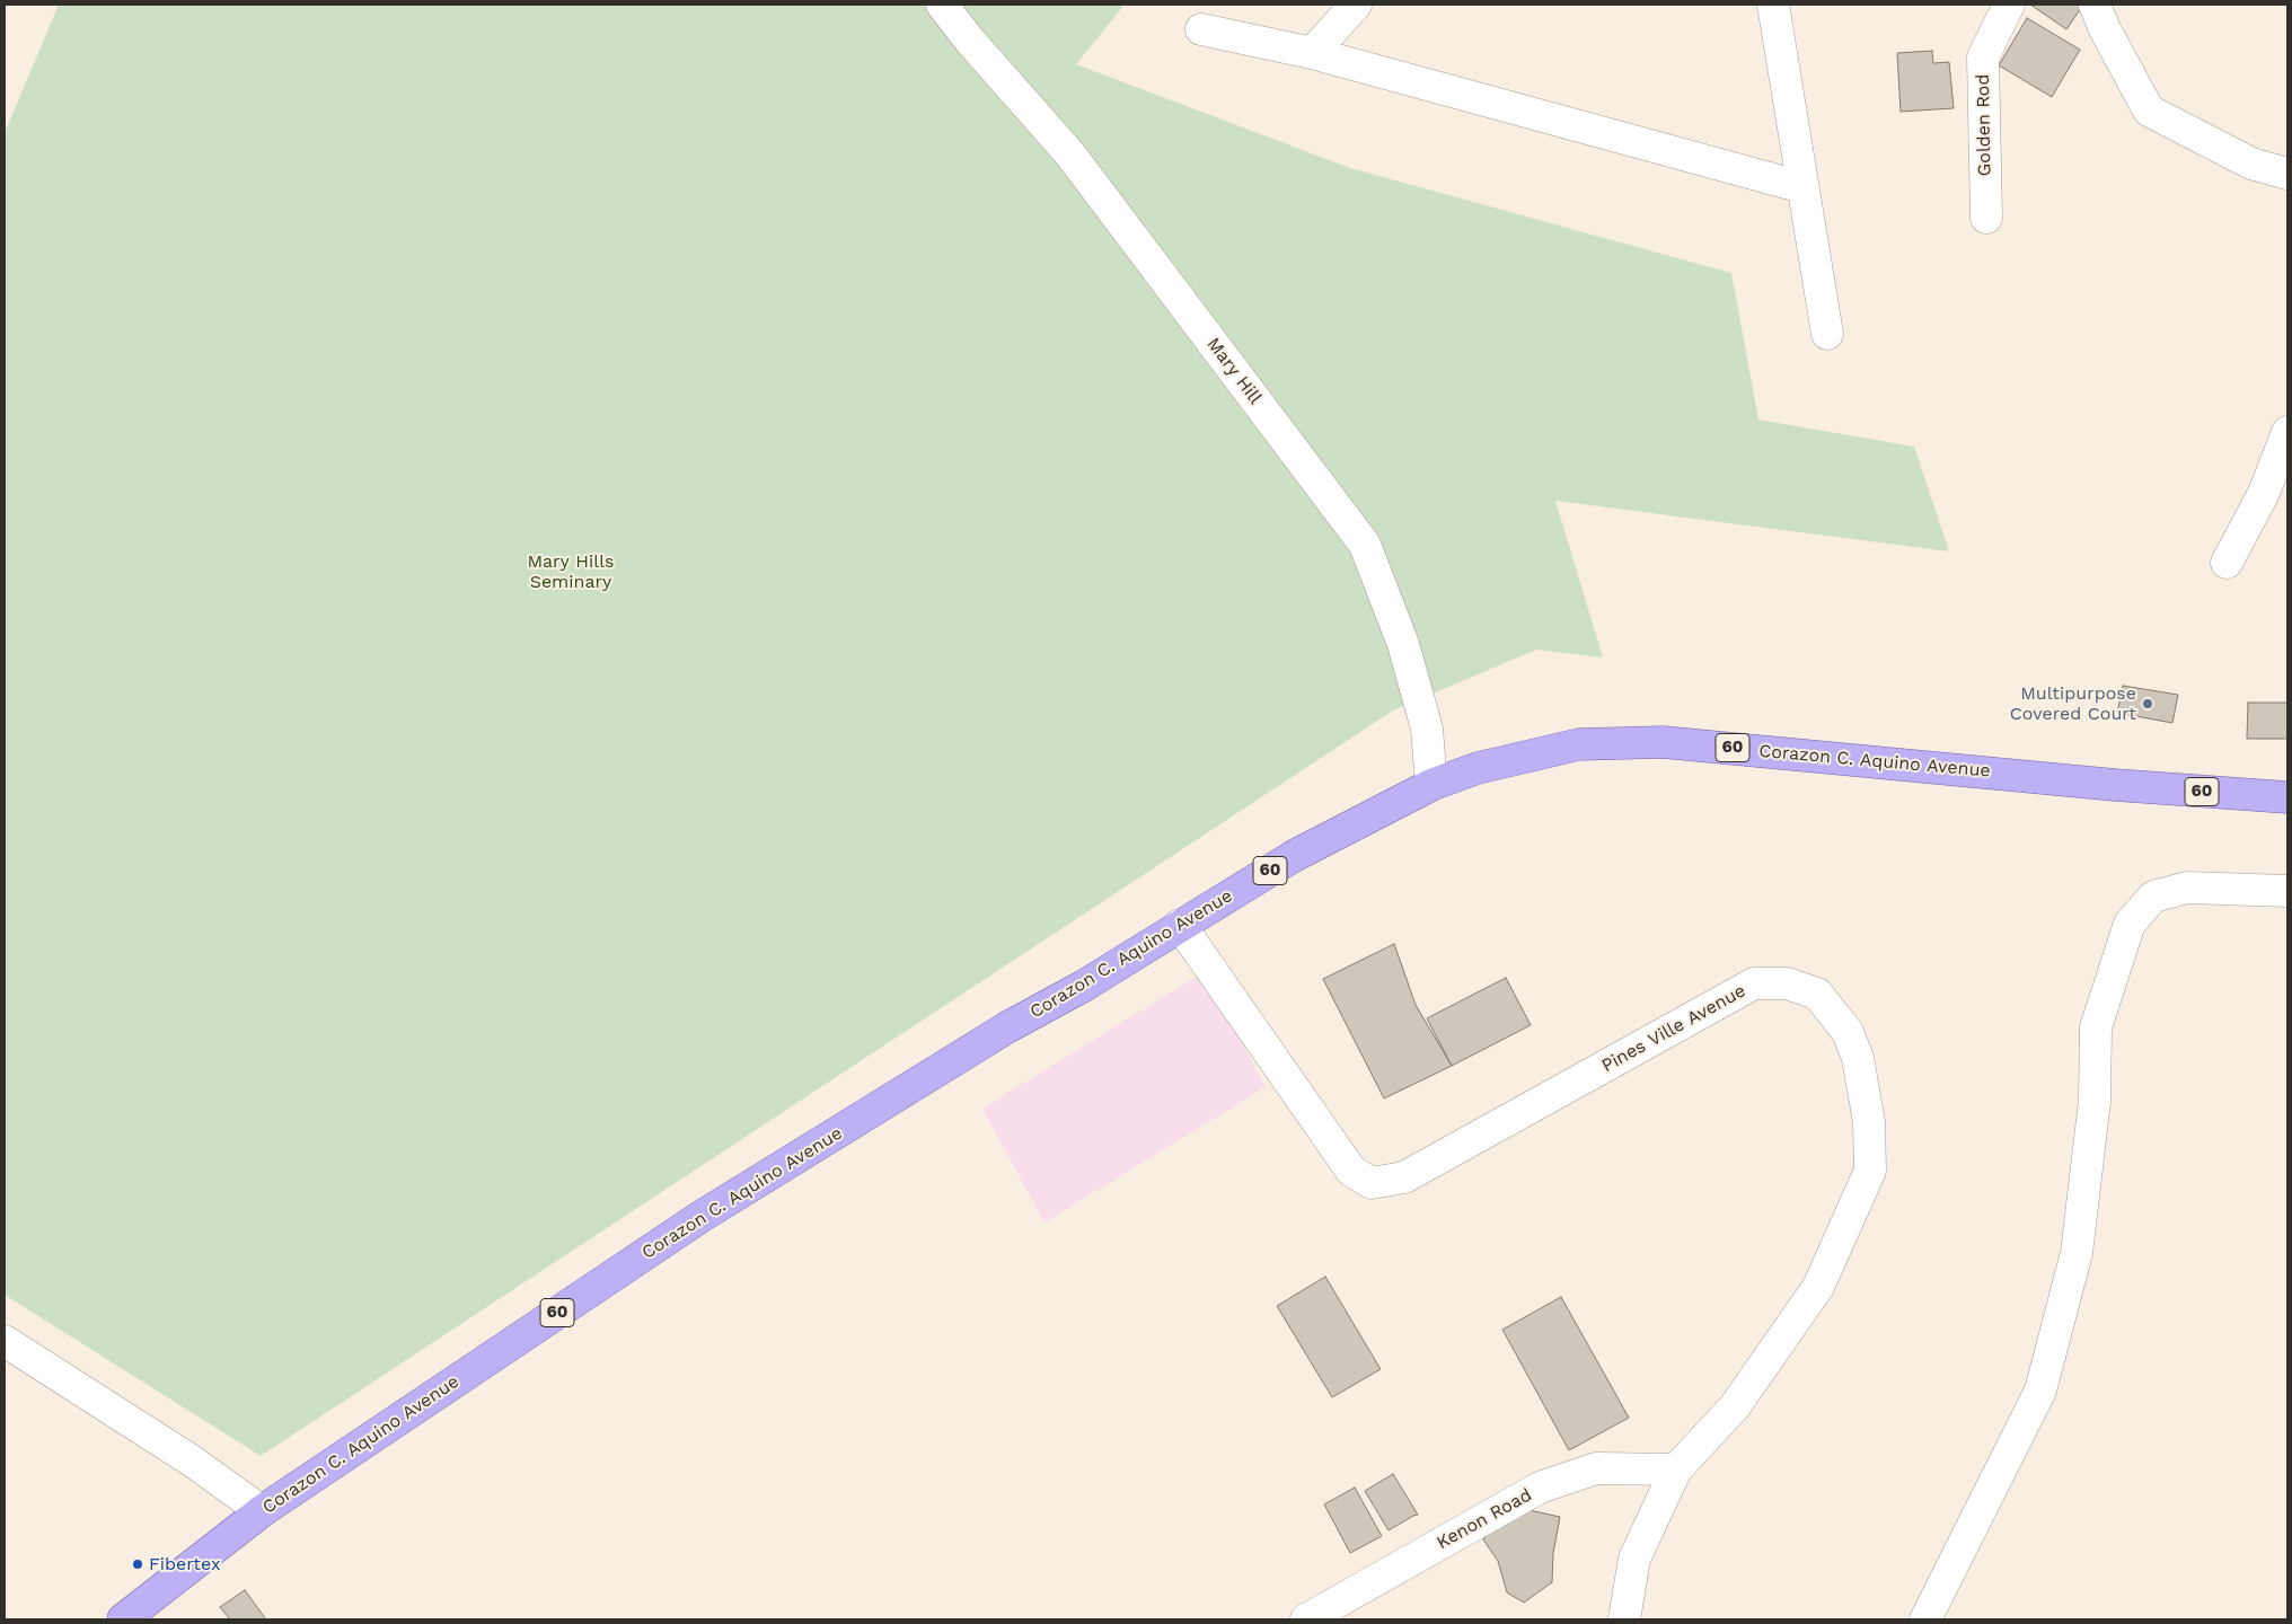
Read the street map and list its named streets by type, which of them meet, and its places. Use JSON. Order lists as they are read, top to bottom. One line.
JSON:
{"streets":{"main road":["60","Corazon C. Aquino Avenue"],"street":["Golden Rod","Mary Hill","Pines Ville Avenue","Kenon Road"]},"crossings":[["Mary Hill","Corazon C. Aquino Avenue"],["Corazon C. Aquino Avenue","Pines Ville Avenue"],["Pines Ville Avenue","Kenon Road"]],"parks":["Mary Hills Seminary"],"places":["Multipurpose Covered Court","Fibertex"]}
